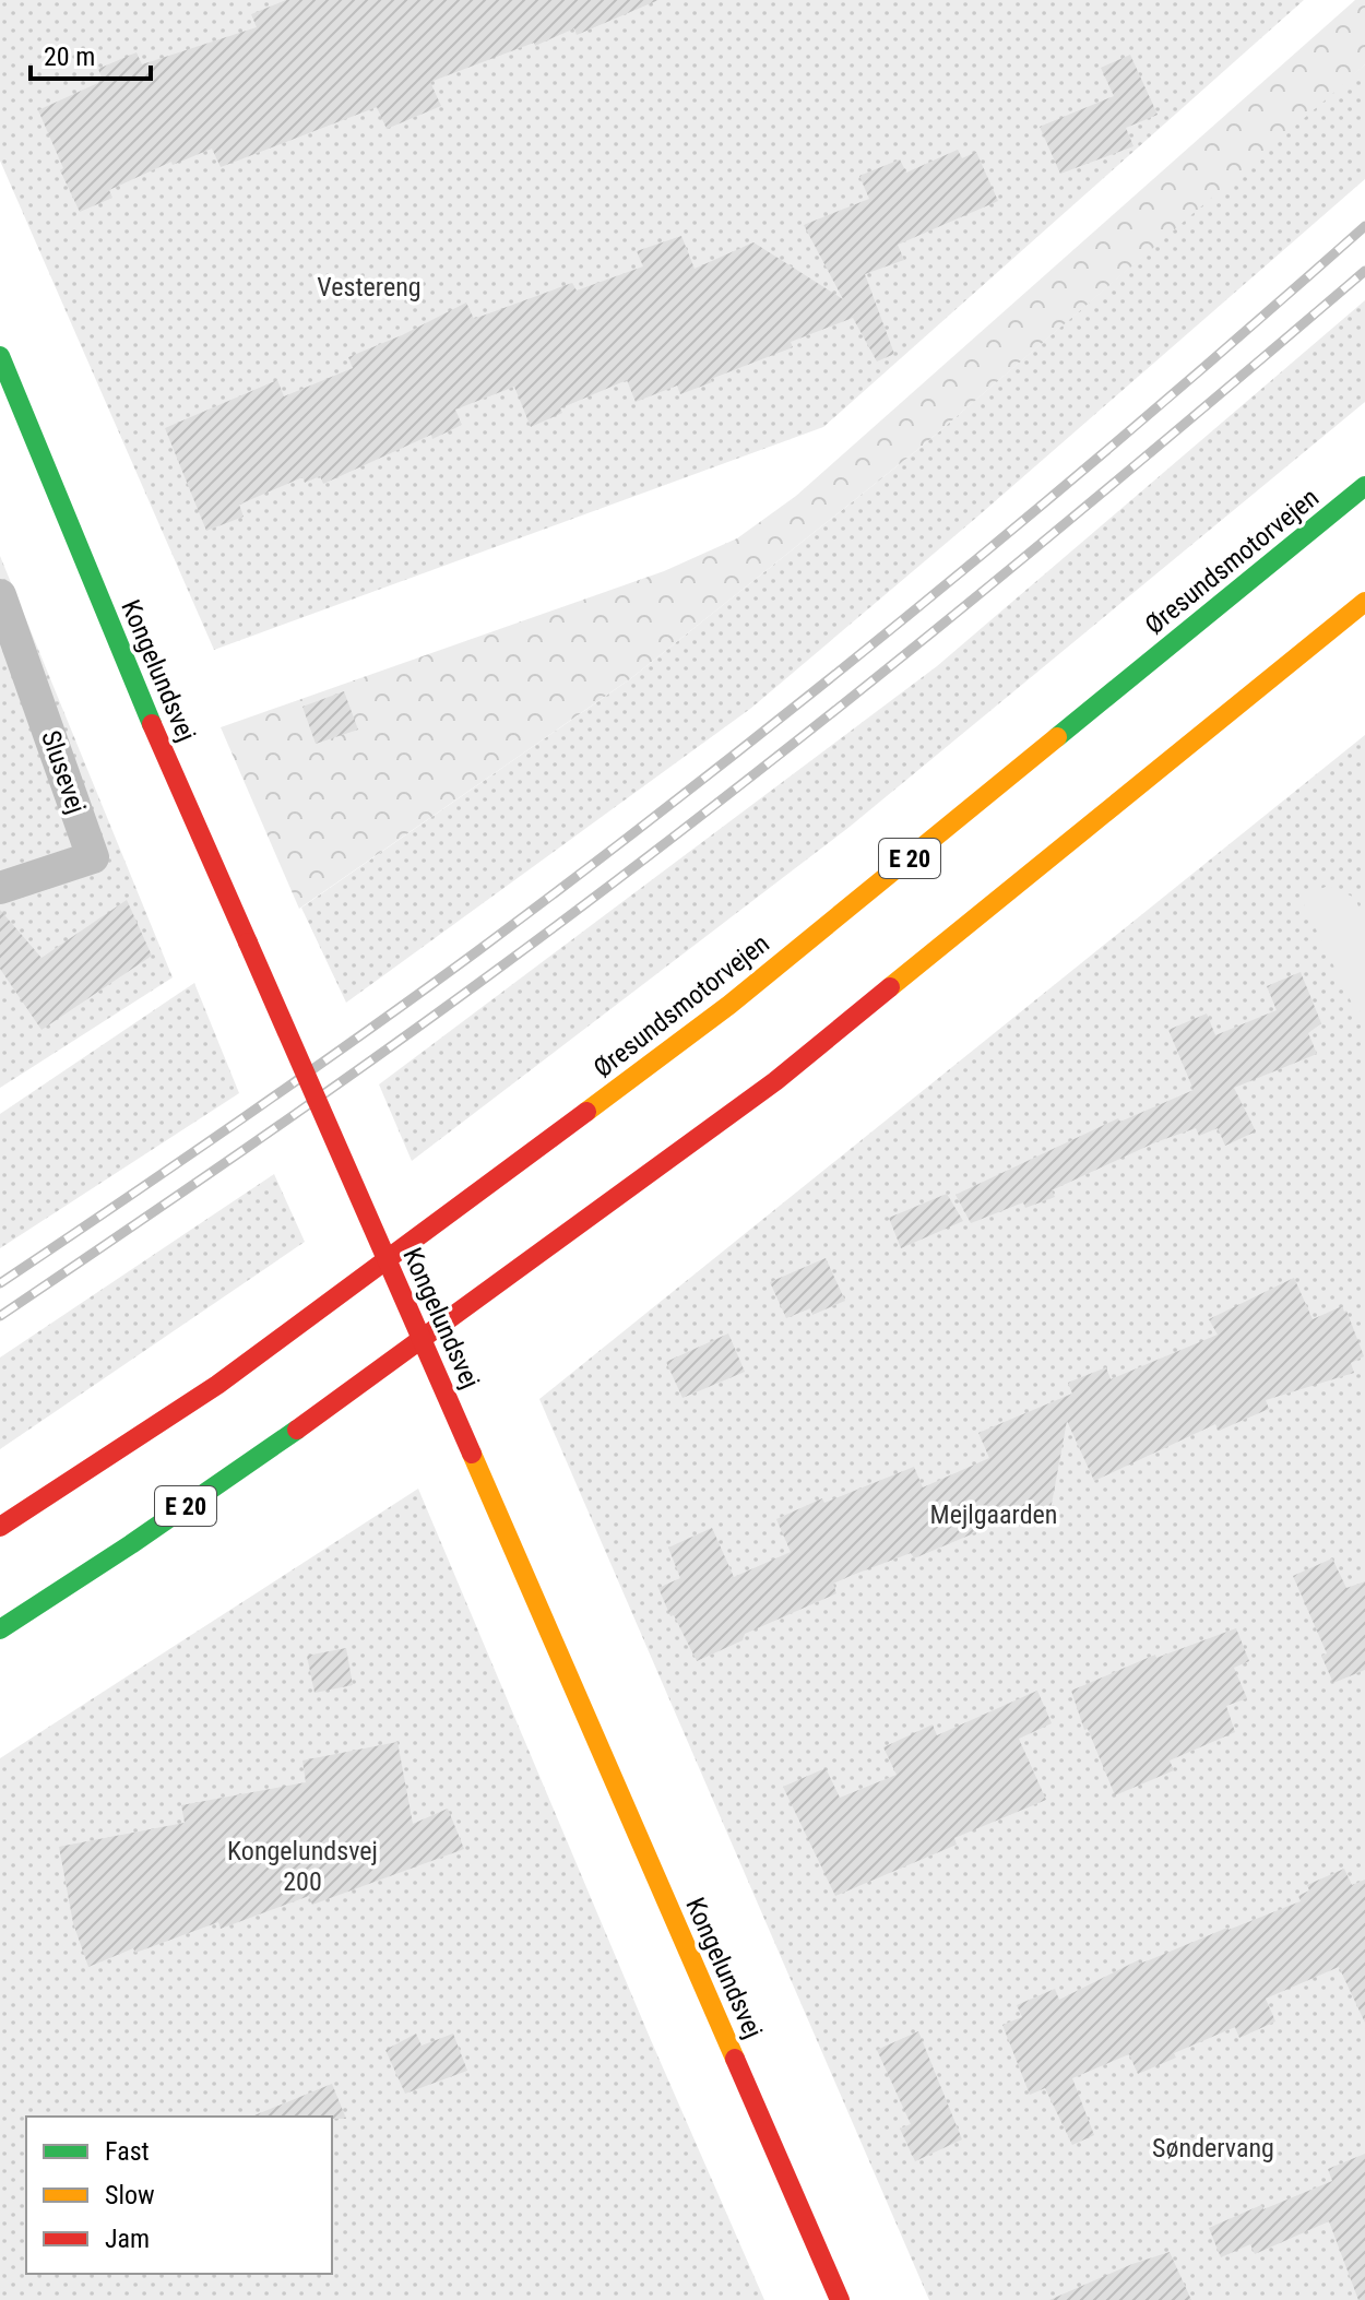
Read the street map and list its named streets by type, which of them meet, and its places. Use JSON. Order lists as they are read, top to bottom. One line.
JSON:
{"streets":{"main road":["Øresundsmotorvejen","Kongelundsvej","E 20"],"street":["Slusevej"]},"parks":["Vestereng","Mejlgaarden","Kongelundsvej 200","Søndervang"],"legend":["Fast","Slow","Jam"],"scale_bar":"20 m"}
